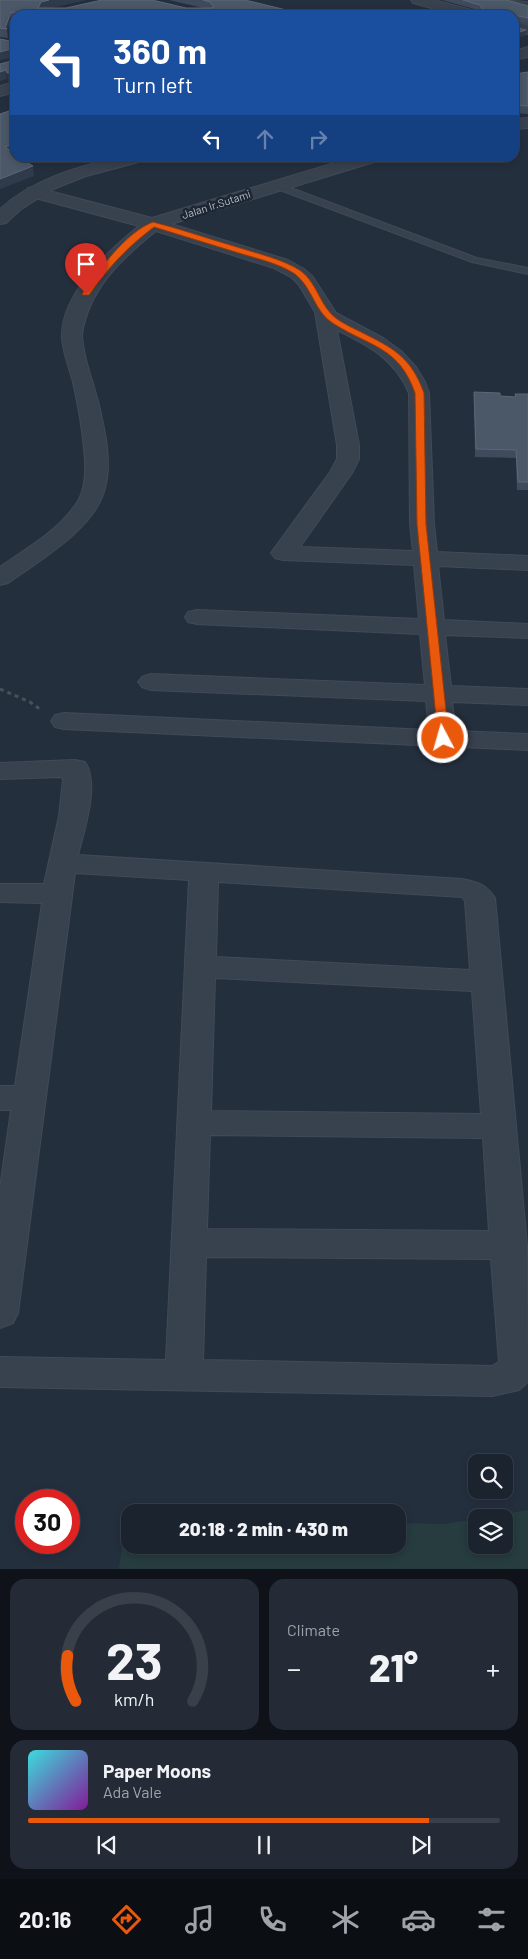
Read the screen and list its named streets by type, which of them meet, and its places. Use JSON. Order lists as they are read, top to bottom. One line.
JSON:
{"streets":{"street":["Jalan Ir.Sutami"]},"page":{"turn":["360 m","Turn left"],"limit":"30","trip":"20:18 · 2 min · 430 m","tile":"Climate","heat":["−","21°","+"],"song":["Paper Moons","Ada Vale"],"tabs":"20:16","gauge":["23","km/h"]}}
